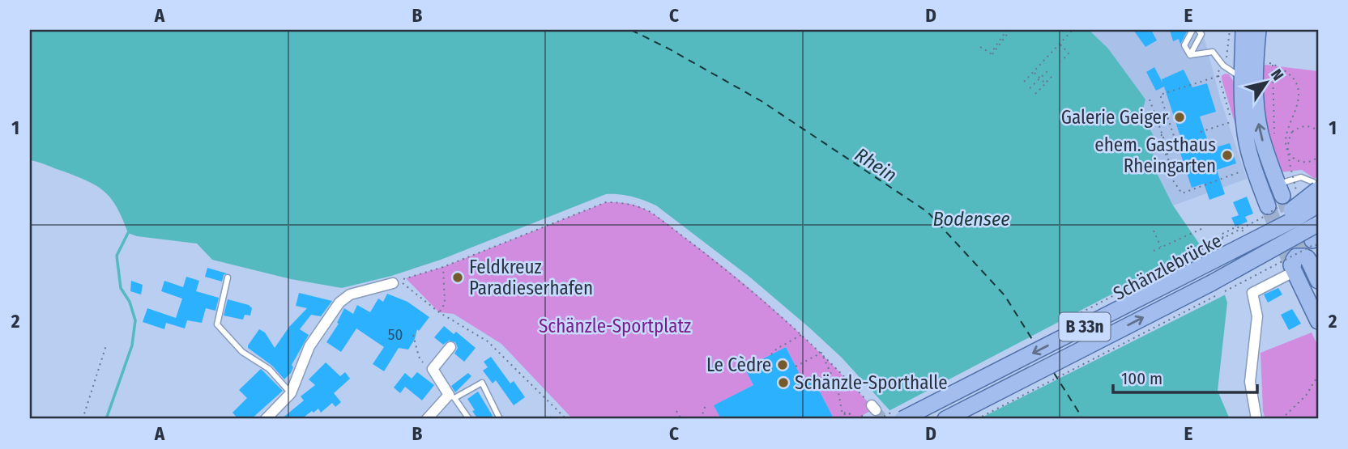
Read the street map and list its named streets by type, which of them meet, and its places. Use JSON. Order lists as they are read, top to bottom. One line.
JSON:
{"streets":{"main road":["Schänzlebrücke","B 33n"]},"crossings":[["Schänzlebrücke","B 33n"]],"water":["Rhein","Bodensee"],"parks":["Schänzle-Sportplatz"],"places":["Galerie Geiger","ehem. Gasthaus Rheingarten","Feldkreuz Paradieserhafen","Le Cèdre","Schänzle-Sporthalle"],"house_numbers":["50"],"scale_bar":"100 m","north":"top right","grid":{"columns":["A","B","C","D","E"],"rows":["1","2"]}}
